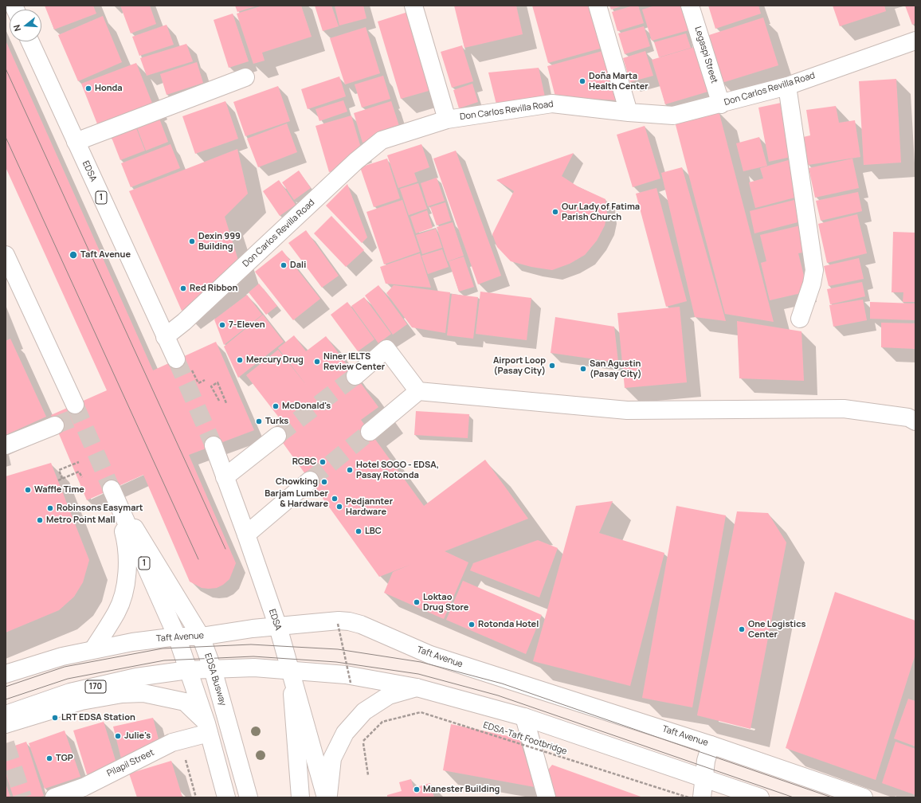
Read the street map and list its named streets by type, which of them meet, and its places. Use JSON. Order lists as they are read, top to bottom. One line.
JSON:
{"streets":{"main road":["Legaspi Street","Don Carlos Revilla Road","EDSA","1","Taft Avenue","EDSA Busway","170","Pilapil Street"],"path":["EDSA-Taft Footbridge"]},"crossings":[["Legaspi Street","Don Carlos Revilla Road"],["Don Carlos Revilla Road","EDSA"],["EDSA","Taft Avenue"],["EDSA","170"],["1","Taft Avenue"],["1","EDSA Busway"],["1","170"],["1","Pilapil Street"],["Taft Avenue","EDSA Busway"],["EDSA Busway","170"]],"places":["Doña Marta Health Center","Honda","Our Lady of Fatima Parish Church","Dexin 999 Building","Taft Avenue","Dali","Red Ribbon","7-Eleven","Mercury Drug","Niner IELTS Review Center","Airport Loop (Pasay City)","San Agustin (Pasay City)","McDonald's","Turks","RCBC","Hotel SOGO - EDSA, Pasay Rotonda","Chowking","Waffle Time","Barjam Lumber & Hardware","Pedjannter Hardware","Robinsons Easymart","Metro Point Mall","LBC","Loktao Drug Store","Rotonda Hotel","One Logistics Center","LRT EDSA Station","Julie's","TGP","Manester Building"],"north":"left"}
